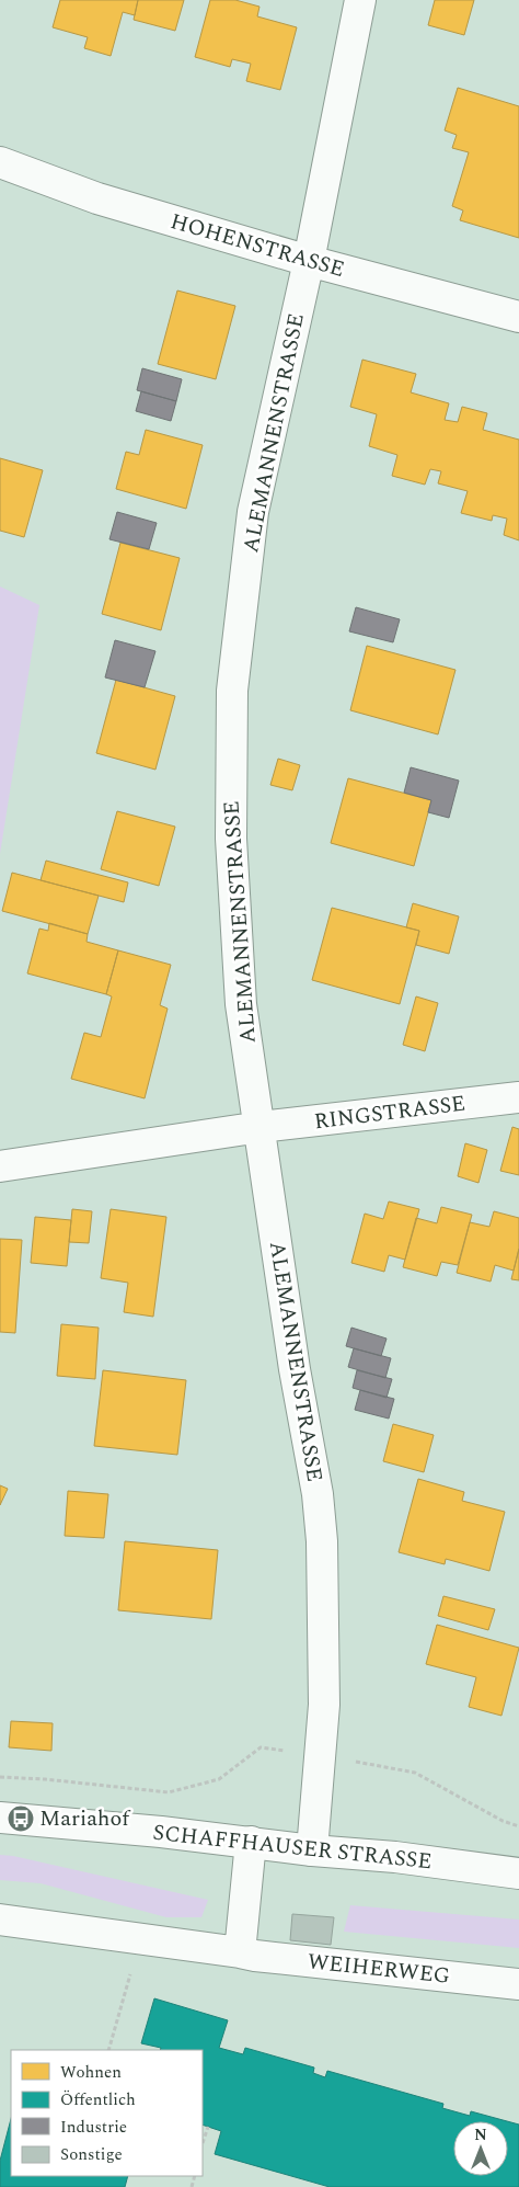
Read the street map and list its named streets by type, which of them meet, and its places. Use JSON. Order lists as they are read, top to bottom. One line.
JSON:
{"streets":{"street":["HOHENSTRASSE","ALEMANNENSTRASSE","RINGSTRASSE","SCHAFFHAUSER STRASSE","WEIHERWEG"]},"crossings":[["HOHENSTRASSE","ALEMANNENSTRASSE"],["ALEMANNENSTRASSE","RINGSTRASSE"],["ALEMANNENSTRASSE","SCHAFFHAUSER STRASSE"]],"places":{"bus stop":["Mariahof"]},"legend":["Wohnen","Öffentlich","Industrie","Sonstige"],"north":"top"}
